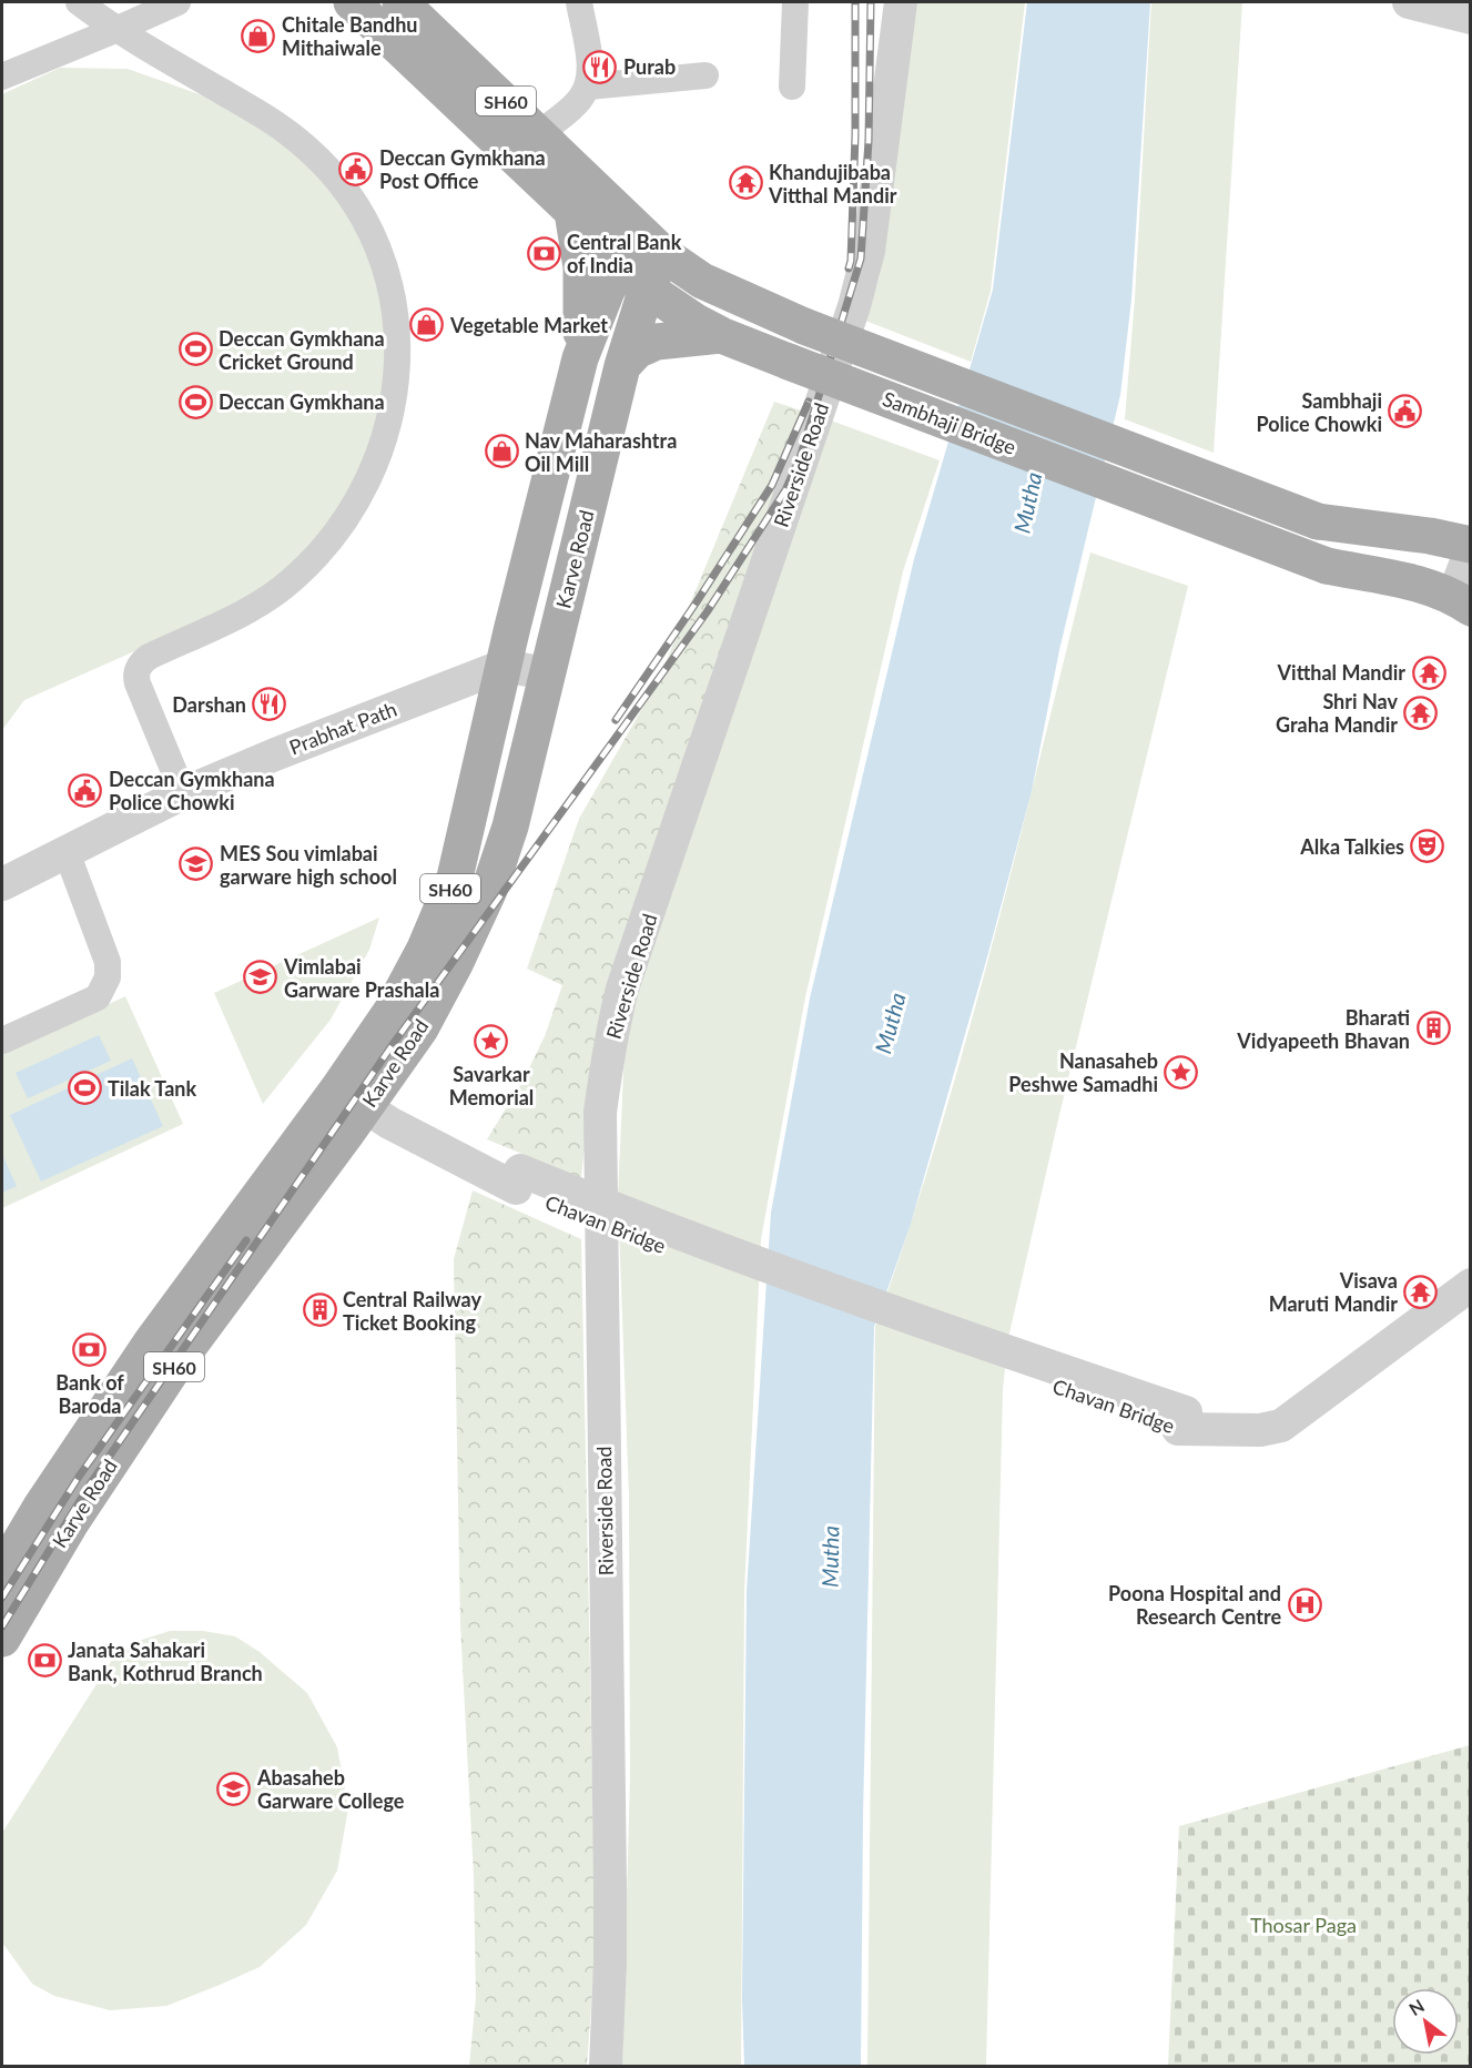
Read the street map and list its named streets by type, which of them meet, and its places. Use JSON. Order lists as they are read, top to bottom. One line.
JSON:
{"streets":{"main road":["SH60","Sambhaji Bridge","Karve Road"],"street":["Riverside Road","Prabhat Path","Chavan Bridge"]},"crossings":[["SH60","Sambhaji Bridge"],["SH60","Karve Road"],["Sambhaji Bridge","Karve Road"],["Karve Road","Prabhat Path"],["Karve Road","Chavan Bridge"]],"water":["Mutha"],"parks":["Thosar Paga"],"places":{"shop":["Chitale Bandhu Mithaiwale","Vegetable Market","Nav Maharashtra Oil Mill"],"restaurant":["Purab","Darshan"],"public building":["Deccan Gymkhana Post Office","Sambhaji Police Chowki","Deccan Gymkhana Police Chowki"],"temple":["Khandujibaba Vitthal Mandir","Vitthal Mandir","Shri Nav Graha Mandir","Visava Maruti Mandir"],"bank":["Central Bank of India","Bank of Baroda","Janata Sahakari Bank, Kothrud Branch"],"sports":["Deccan Gymkhana Cricket Ground","Deccan Gymkhana","Tilak Tank"],"theatre":["Alka Talkies"],"school or university":["MES Sou vimlabai garware high school","Vimlabai Garware Prashala","Abasaheb Garware College"],"building":["Bharati Vidyapeeth Bhavan","Central Railway Ticket Booking"],"place":["Savarkar Memorial","Nanasaheb Peshwe Samadhi"],"hospital":["Poona Hospital and Research Centre"]},"north":"top left"}
